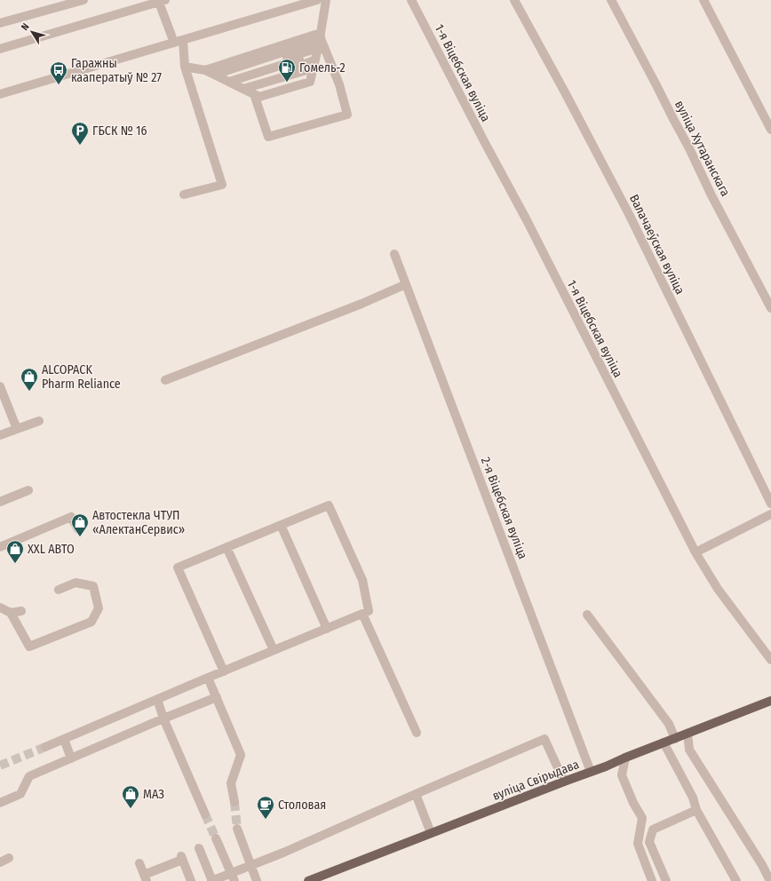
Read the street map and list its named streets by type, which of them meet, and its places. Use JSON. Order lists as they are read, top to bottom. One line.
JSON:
{"streets":{"main road":["вуліца Свірыдава"],"street":["1-я Віцебская вуліца","вуліца Хутаранскага","Валачаеўская вуліца","2-я Віцебская вуліца"]},"crossings":[["2-я Віцебская вуліца","вуліца Свірыдава"]],"places":{"fuel station":["Гомель-2"],"bus stop":["Гаражны кааператыў № 27"],"parking":["ГБСК № 16"],"shop":["ALCOPACK Pharm Reliance","Автостекла ЧТУП «АлектанСервис»","XXL АВТО","МАЗ"],"cafe":["Столовая"]},"north":"top left"}
